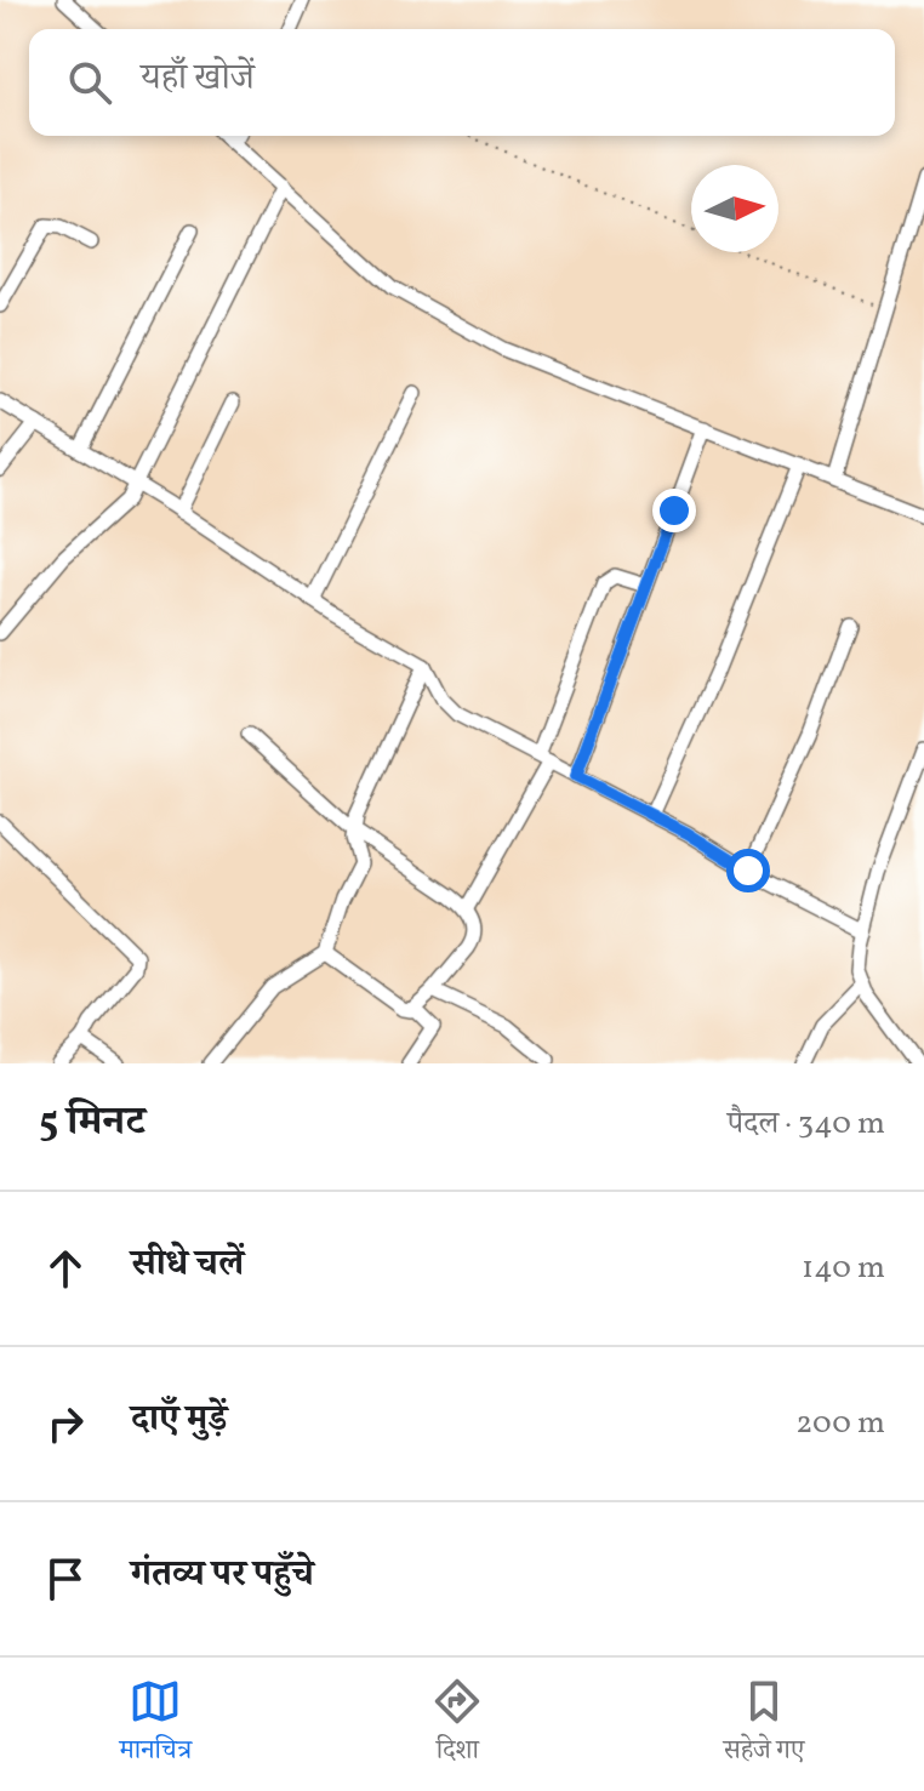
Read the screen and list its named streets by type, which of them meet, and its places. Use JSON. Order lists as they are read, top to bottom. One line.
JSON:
{"north":"right","page":{"search":"यहाँ खोजें","heading":["5 मिनट","पैदल · 340 m"],"list":[["सीधे चलें","140 m"],["दाएँ मुड़ें","200 m"],"गंतव्य पर पहुँचे"],"nav":["मानचित्र","दिशा","सहेजे गए"]}}
